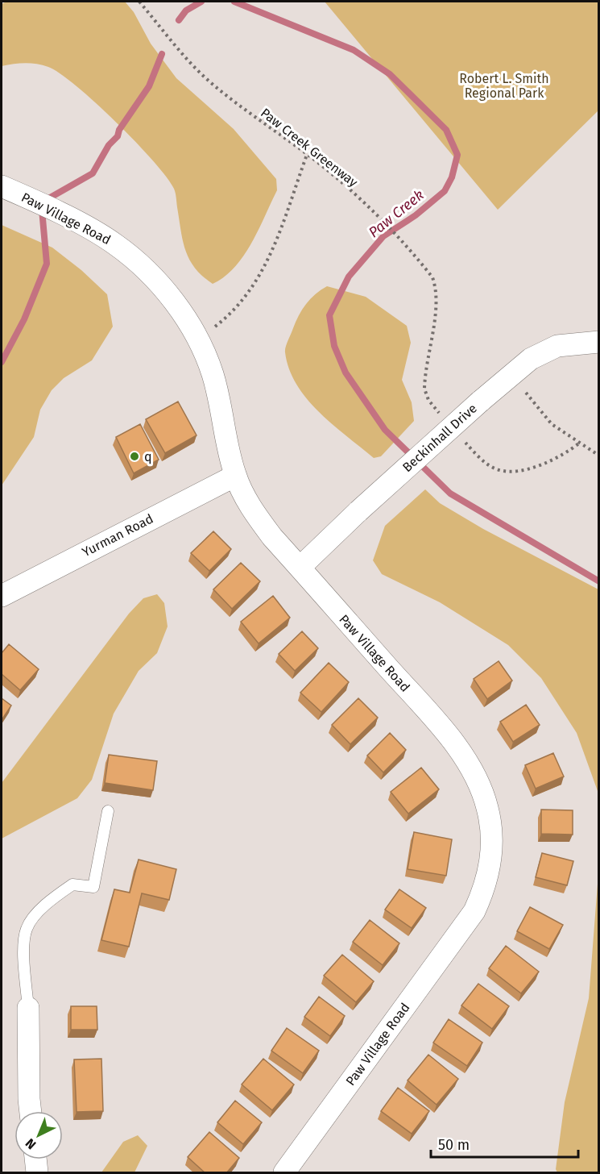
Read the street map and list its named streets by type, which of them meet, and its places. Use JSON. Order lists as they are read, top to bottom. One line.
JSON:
{"streets":{"street":["Paw Village Road","Beckinhall Drive","Yurman Road"],"path":["Paw Creek Greenway"]},"crossings":[["Paw Village Road","Beckinhall Drive"],["Paw Village Road","Yurman Road"]],"water":["Paw Creek"],"parks":["Robert L. Smith Regional Park"],"places":["q"],"scale_bar":"50 m","north":"bottom left"}
